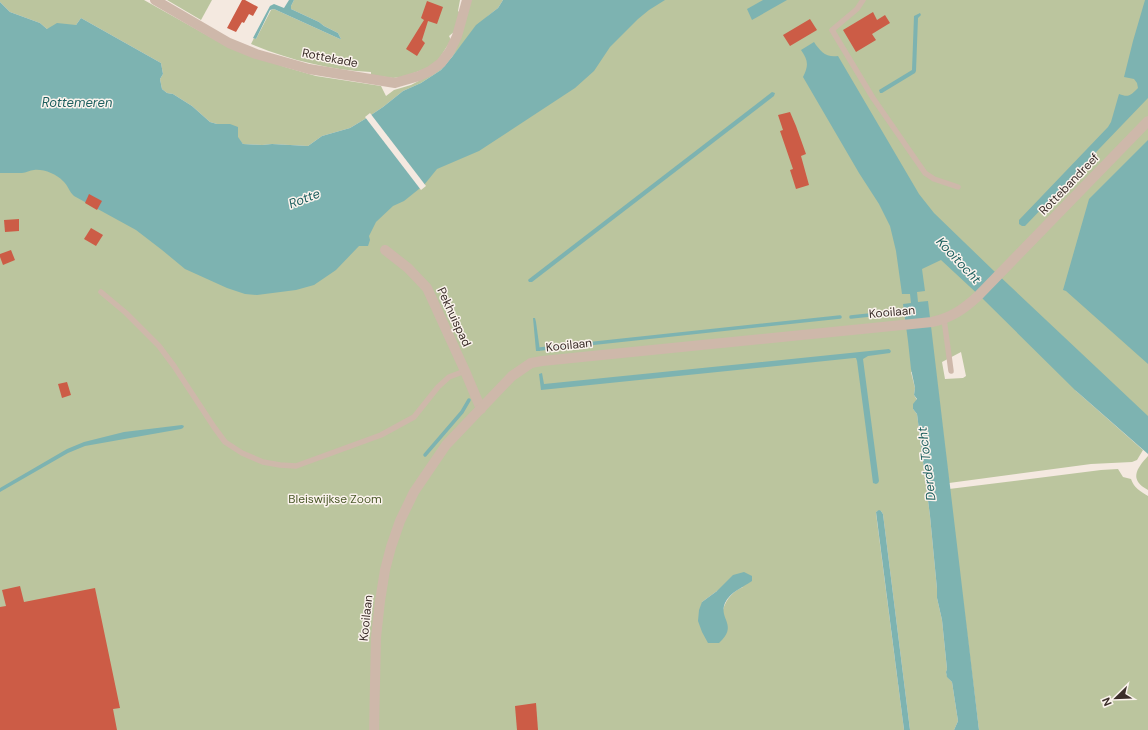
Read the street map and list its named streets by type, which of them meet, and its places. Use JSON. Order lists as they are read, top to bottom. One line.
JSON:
{"streets":{"street":["Rottekade","Rottebandreef","Kooilaan","Pekhuispad"]},"crossings":[["Rottebandreef","Kooilaan"],["Kooilaan","Pekhuispad"]],"water":["Rottemeren","Rotte","Kooitocht","Derde Tocht"],"parks":["Bleiswijkse Zoom"],"north":"bottom left"}
